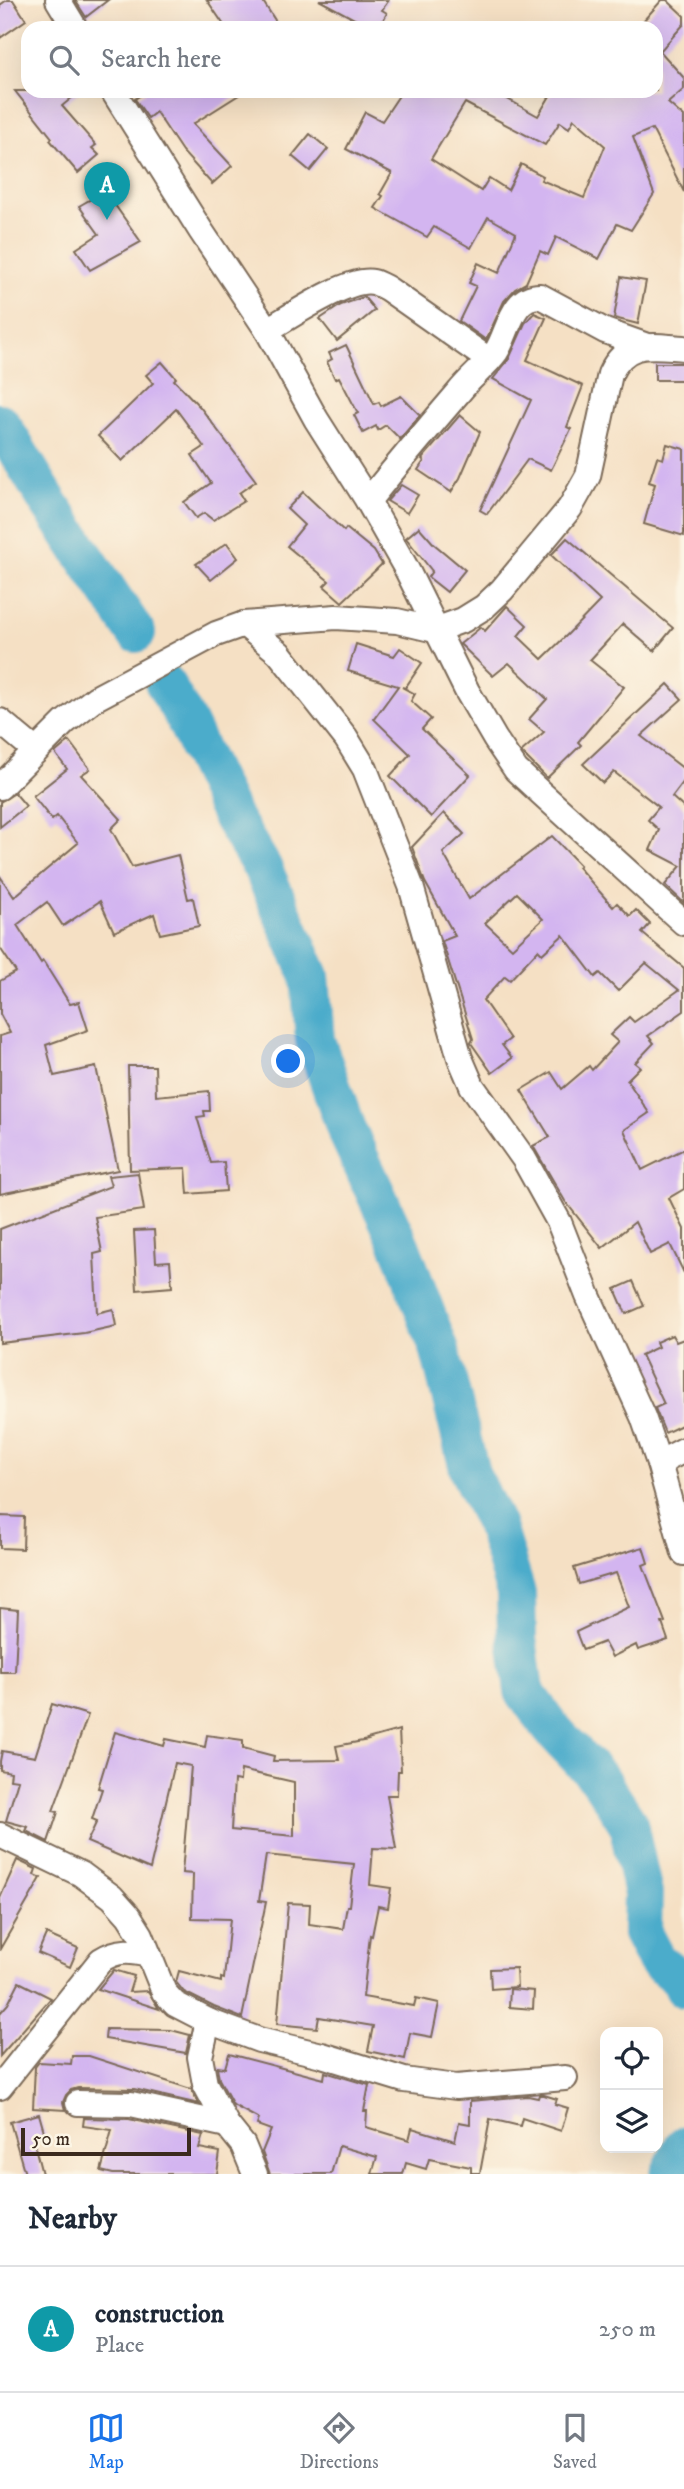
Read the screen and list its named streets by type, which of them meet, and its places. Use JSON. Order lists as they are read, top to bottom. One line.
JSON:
{"scale_bar":"50 m","page":{"search":"Search here","pins":"A","scale":"50 m","heading":"Nearby","list":[{"mark":"A","name":"construction","note":"Place","value":"250 m"}],"nav":["Map","Directions","Saved"]}}
